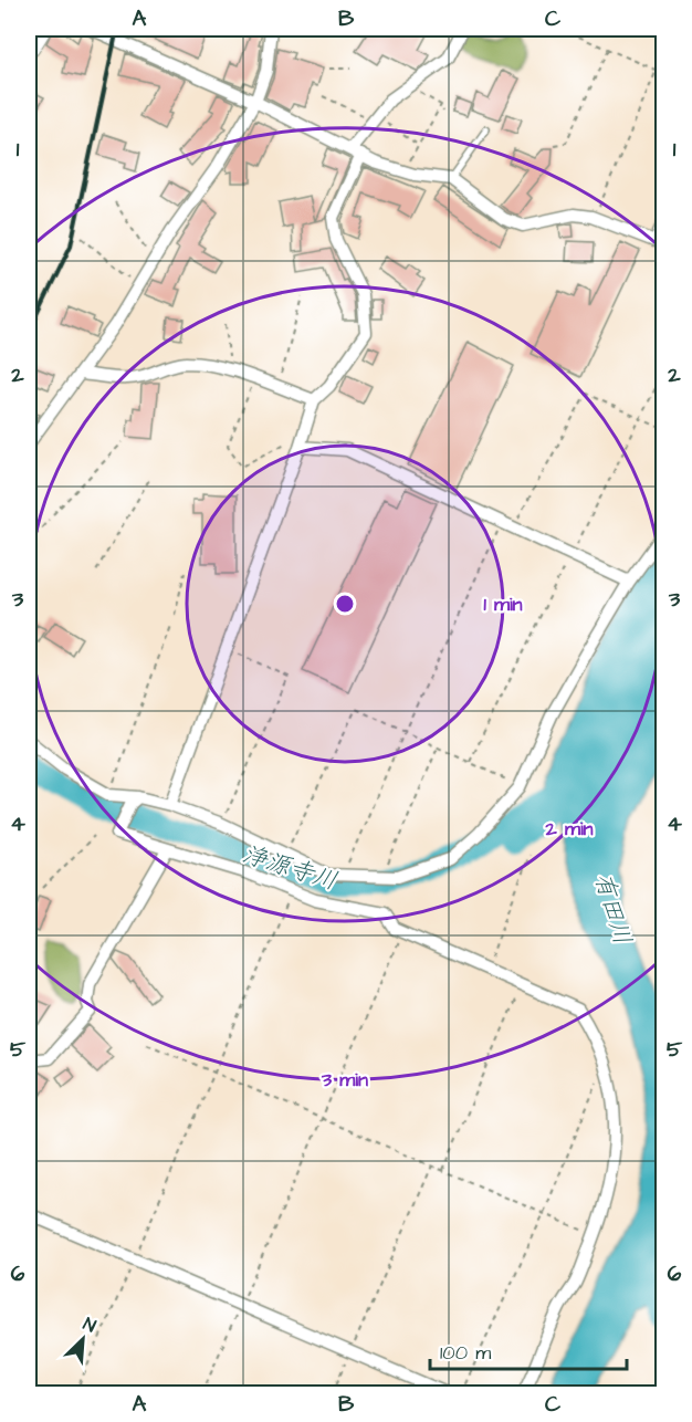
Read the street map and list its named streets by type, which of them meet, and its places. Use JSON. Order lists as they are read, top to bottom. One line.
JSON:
{"water":["浄源寺川","有田川"],"scale_bar":"100 m","north":"top right","grid":{"columns":["A","B","C"],"rows":["1","2","3","4","5","6"]},"rings":["1 min","2 min","3 min"]}
